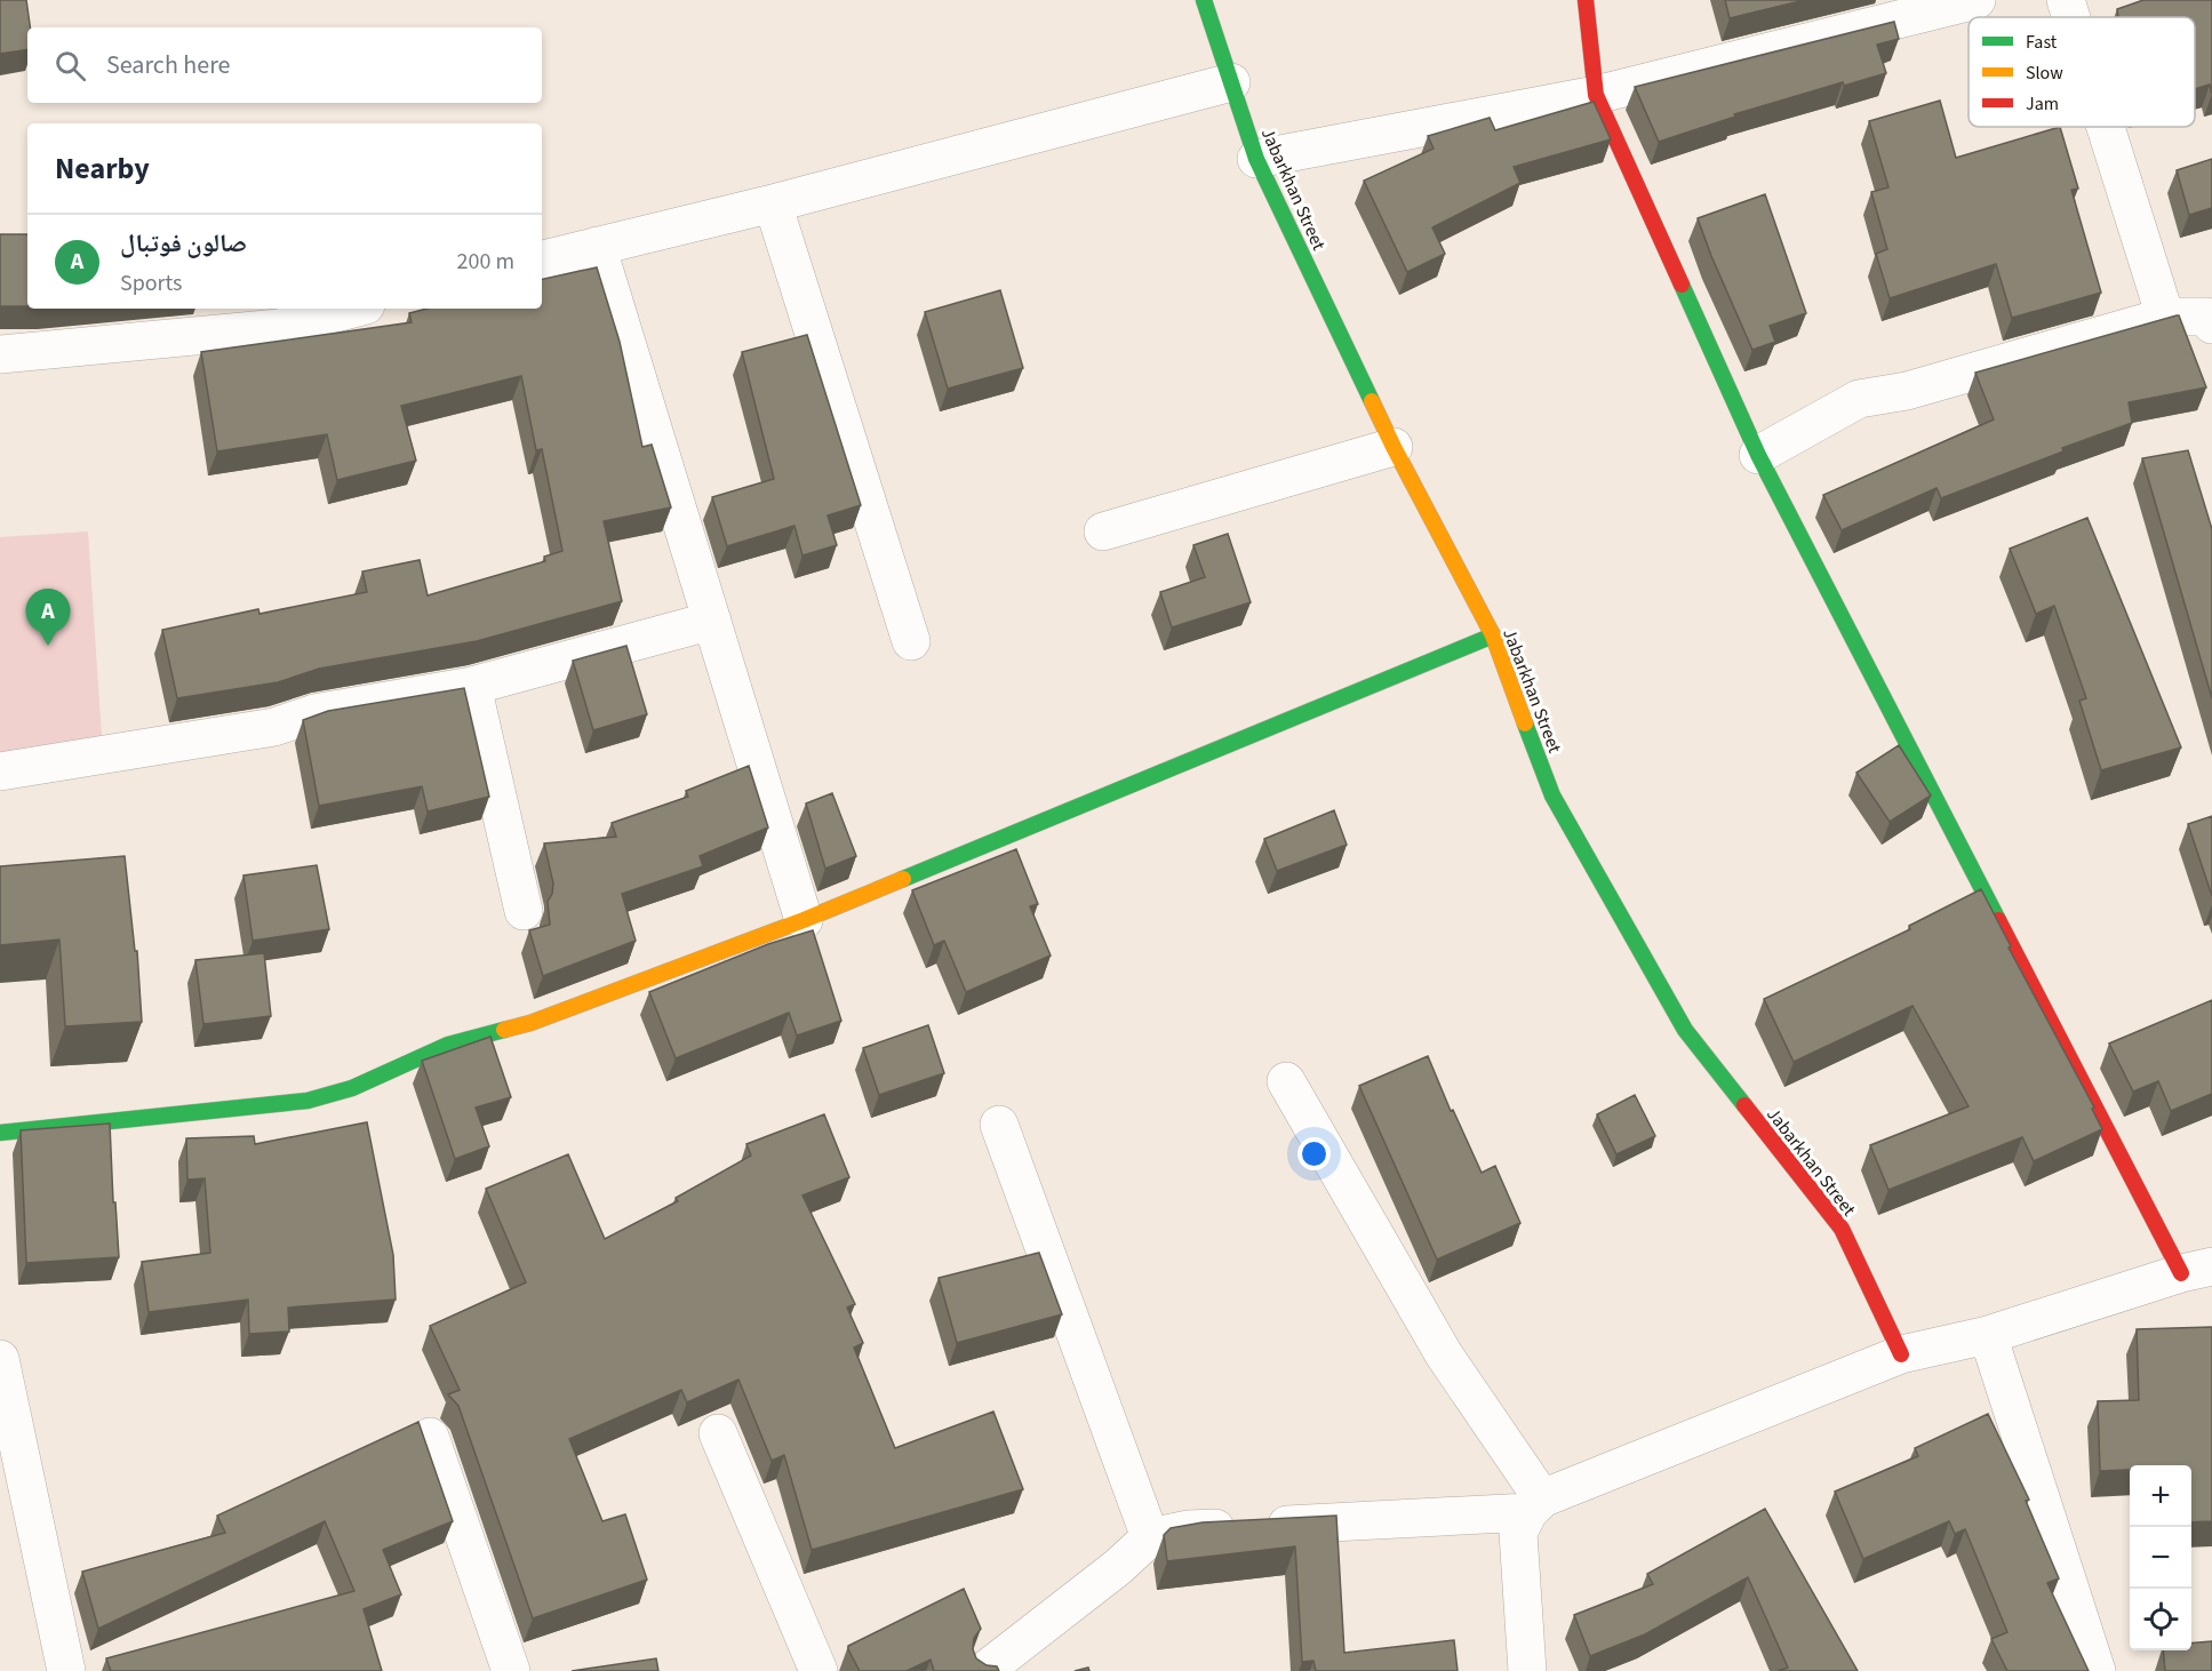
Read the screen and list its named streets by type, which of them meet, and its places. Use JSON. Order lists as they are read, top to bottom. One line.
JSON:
{"streets":{"street":["Jabarkhan Street"]},"legend":["Fast","Slow","Jam"],"page":{"search":"Search here","heading":"Nearby","list":[{"mark":"A","name":"صالون فوتبال","note":"Sports","value":"200 m"}],"pins":"A","map_buttons":["+","−"]}}
